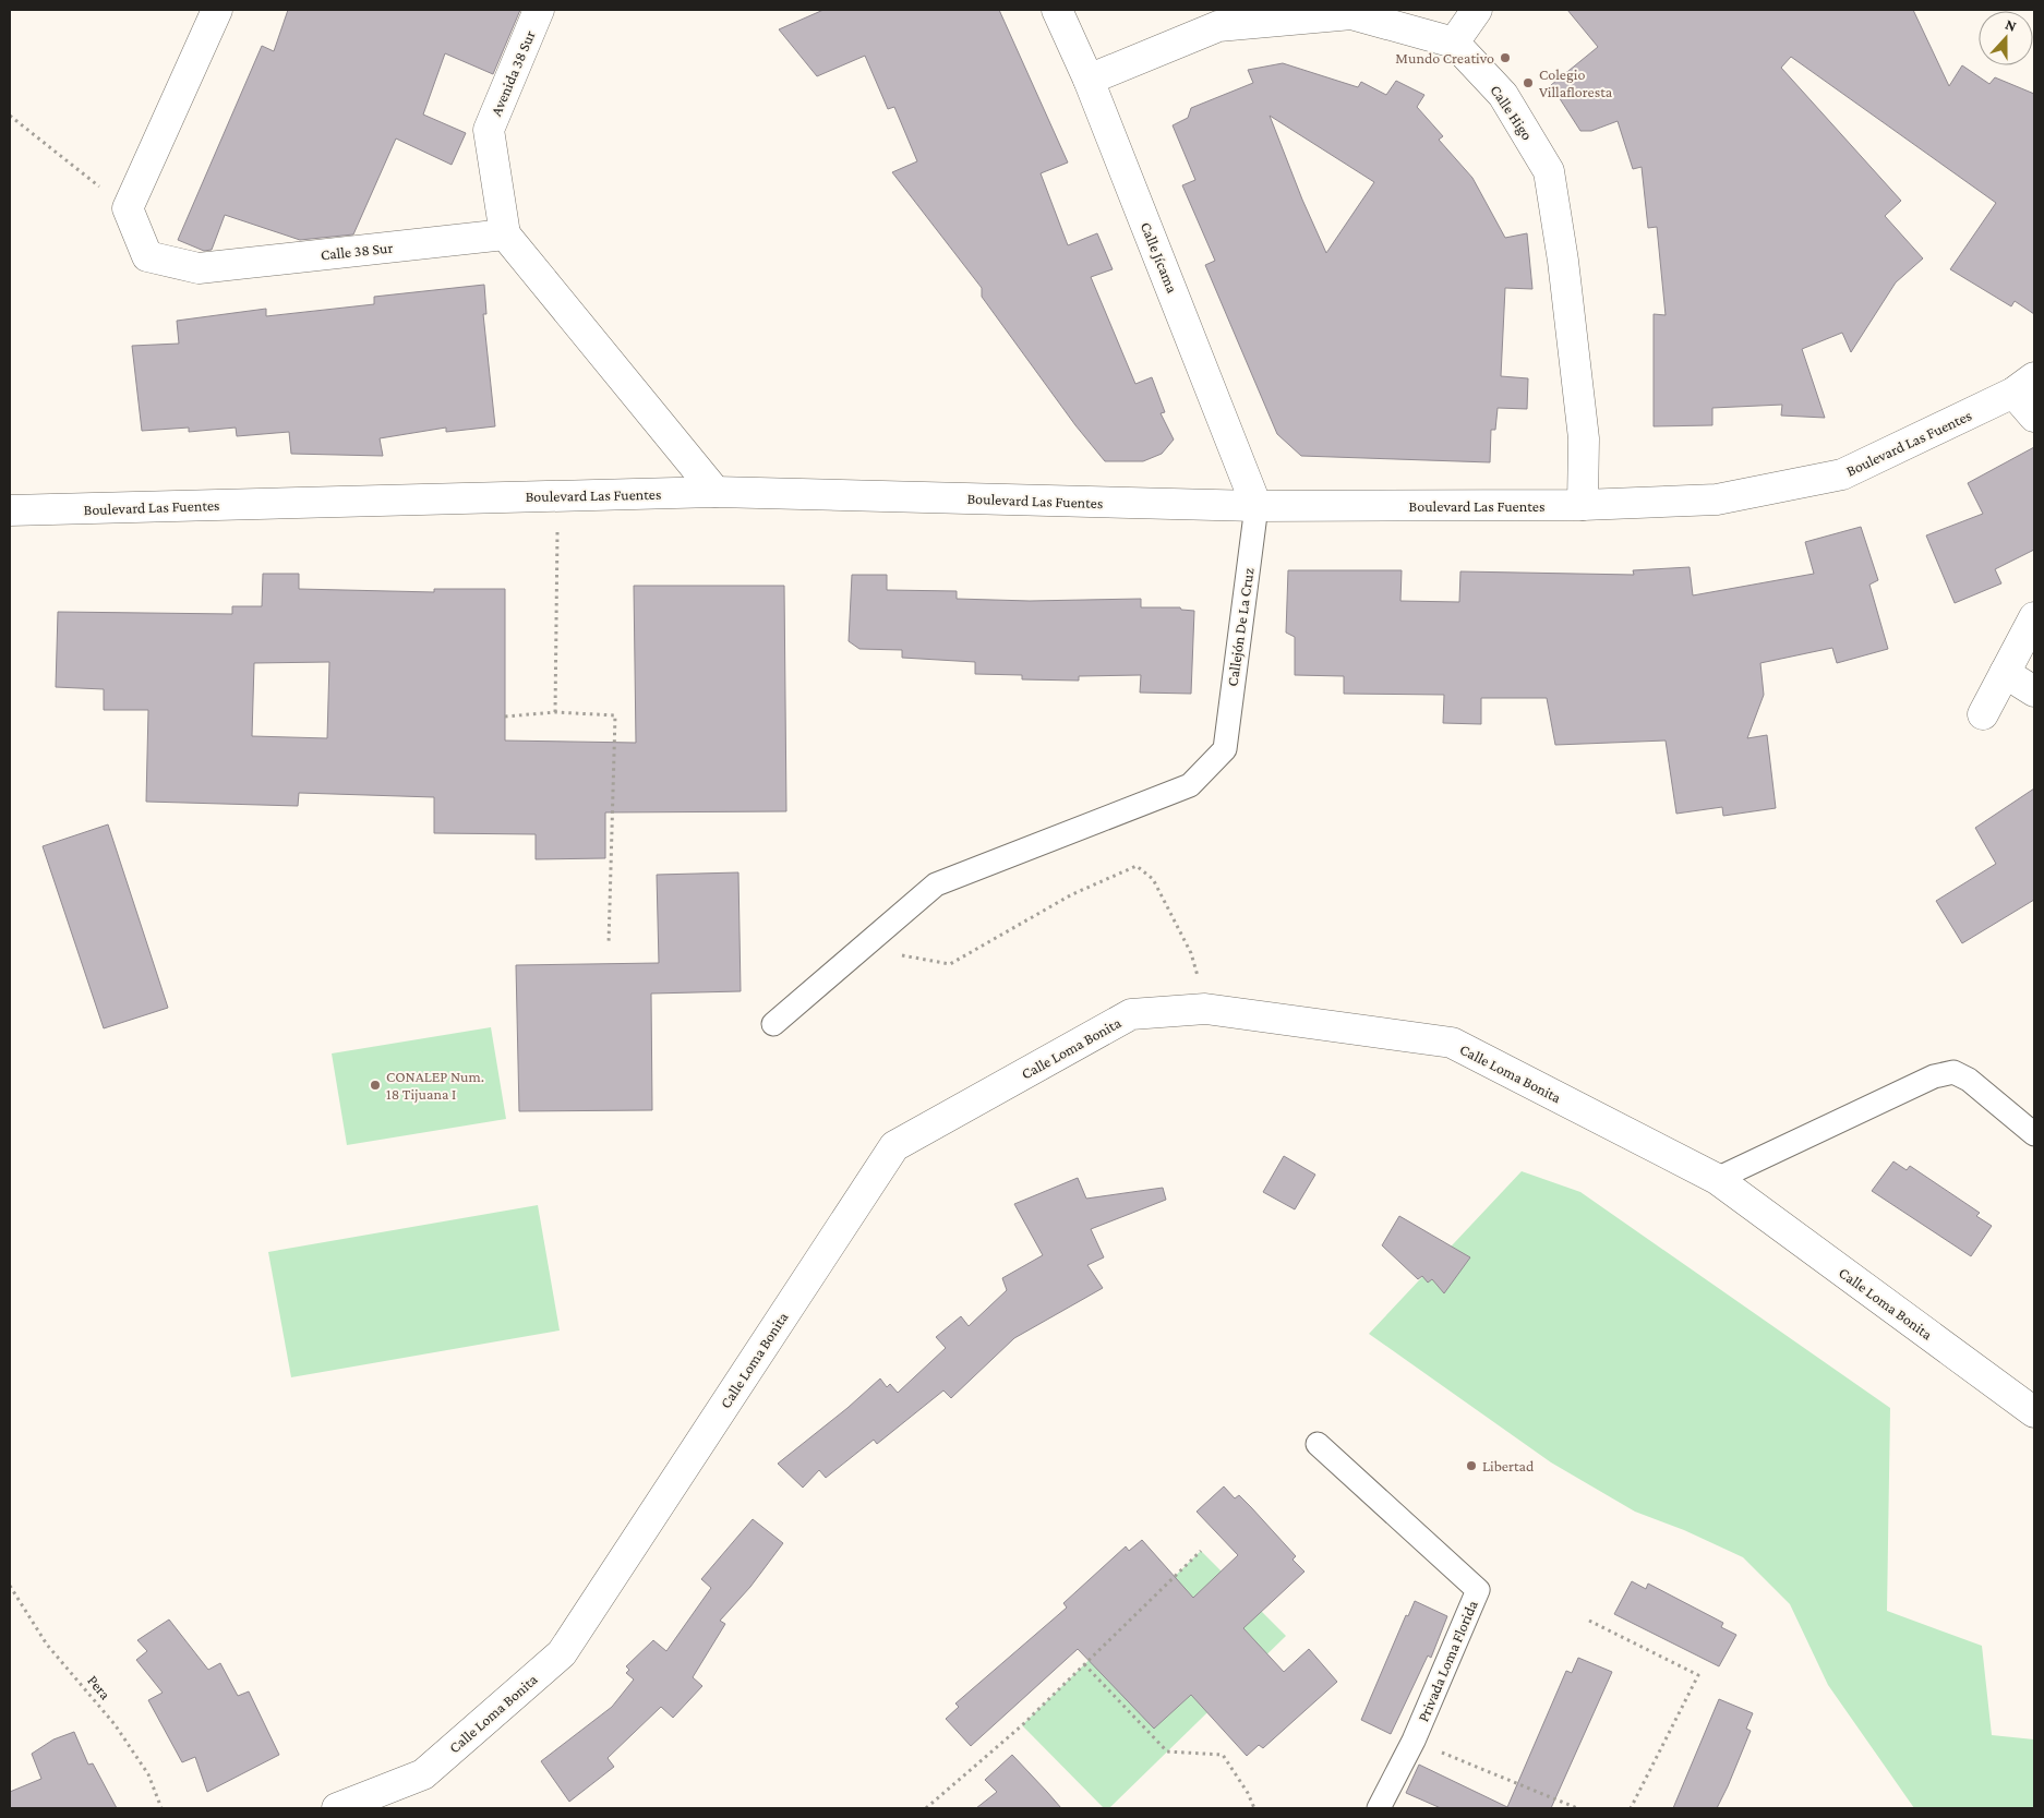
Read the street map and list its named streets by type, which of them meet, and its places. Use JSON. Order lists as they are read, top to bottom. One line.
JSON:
{"streets":{"street":["Avenida 38 Sur","Calle Higo","Calle 38 Sur","Calle Jícama","Boulevard Las Fuentes","Calle Loma Bonita"],"lane":["Callejón De La Cruz","Privada Loma Florida"],"path":["Pera"]},"crossings":[["Avenida 38 Sur","Calle 38 Sur"],["Calle Higo","Boulevard Las Fuentes"],["Calle Jícama","Boulevard Las Fuentes"],["Calle Jícama","Callejón De La Cruz"],["Boulevard Las Fuentes","Callejón De La Cruz"]],"places":["Mundo Creativo","Colegio Villafloresta","CONALEP Num. 18 Tijuana I","Libertad"],"north":"top"}
